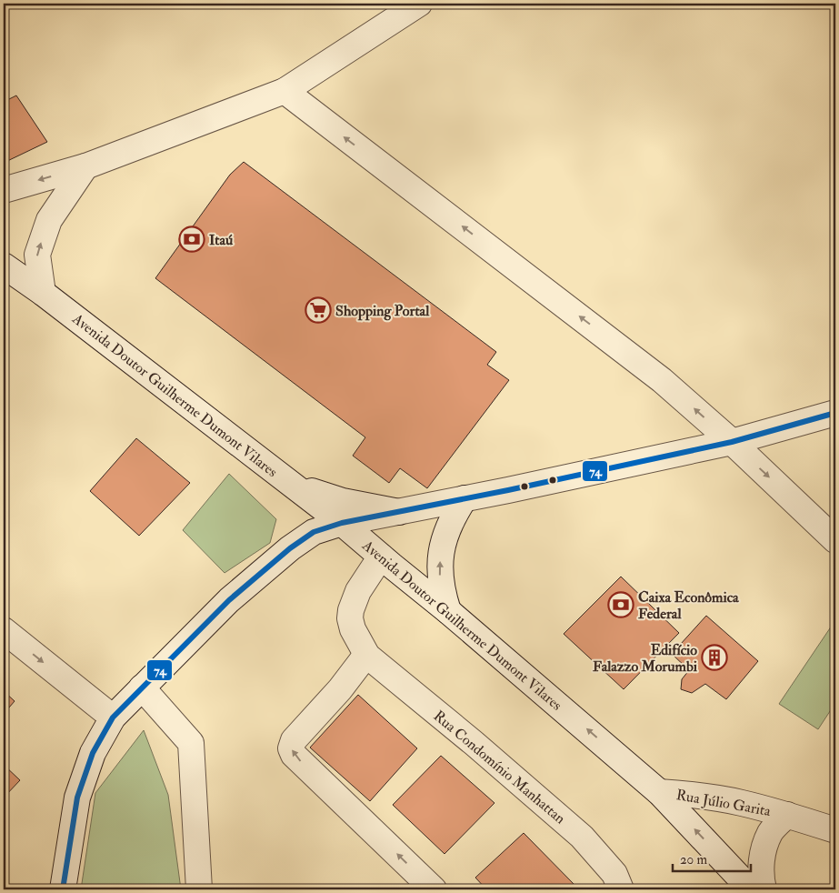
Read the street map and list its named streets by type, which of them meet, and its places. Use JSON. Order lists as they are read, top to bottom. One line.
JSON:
{"streets":{"street":["Avenida Doutor Guilherme Dumont Vilares","Rua Condomínio Manhattan","Rua Júlio Garita"]},"crossings":[["Avenida Doutor Guilherme Dumont Vilares","Rua Condomínio Manhattan"],["Avenida Doutor Guilherme Dumont Vilares","Rua Júlio Garita"]],"one_way":["Avenida Doutor Guilherme Dumont Vilares"],"places":{"bank":["Itaú","Caixa Econômica Federal"],"supermarket":["Shopping Portal"],"building":["Edifício Falazzo Morumbi"]},"lines":["transit line 74"],"scale_bar":"20 m"}
